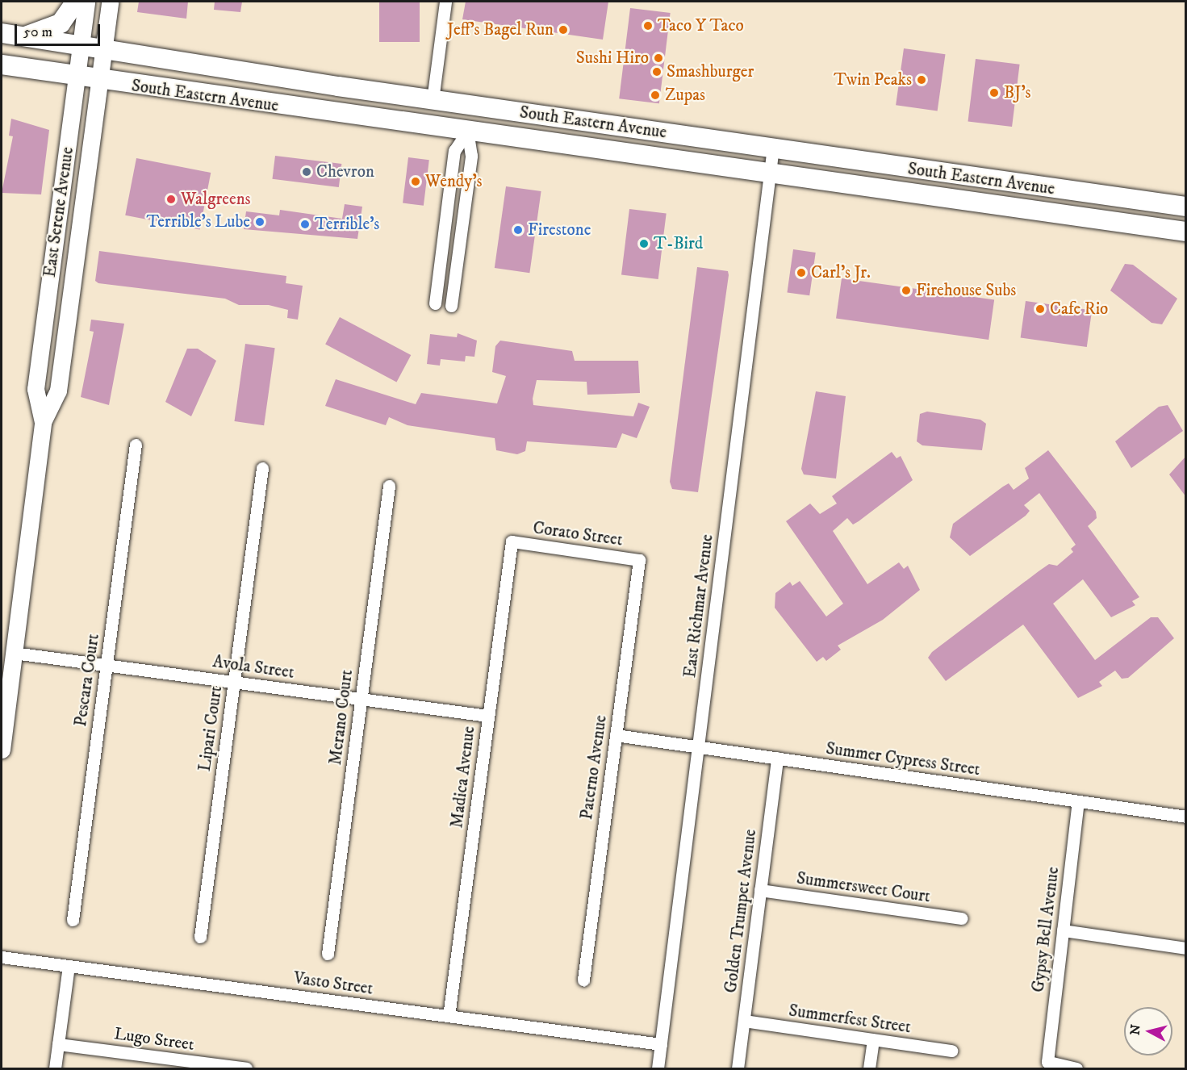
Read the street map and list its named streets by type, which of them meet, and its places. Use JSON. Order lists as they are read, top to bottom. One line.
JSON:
{"streets":{"main road":["South Eastern Avenue","East Serene Avenue"],"street":["Corato Street","East Richmar Avenue","Avola Street","Pescara Court","Merano Court","Lipari Court","Summer Cypress Street","Paterno Avenue","Madica Avenue","Summersweet Court","Golden Trumpet Avenue","Gypsy Bell Avenue","Vasto Street","Summerfest Street","Lugo Street"]},"crossings":[["South Eastern Avenue","East Serene Avenue"],["South Eastern Avenue","East Richmar Avenue"],["East Serene Avenue","Avola Street"],["Corato Street","Paterno Avenue"],["Corato Street","Madica Avenue"],["East Richmar Avenue","Summer Cypress Street"],["East Richmar Avenue","Vasto Street"],["Avola Street","Pescara Court"],["Avola Street","Merano Court"],["Avola Street","Lipari Court"],["Avola Street","Madica Avenue"],["Summer Cypress Street","Paterno Avenue"],["Summer Cypress Street","Golden Trumpet Avenue"],["Summer Cypress Street","Gypsy Bell Avenue"],["Madica Avenue","Vasto Street"],["Summersweet Court","Golden Trumpet Avenue"],["Golden Trumpet Avenue","Summerfest Street"]],"places":["Taco Y Taco","Jeff's Bagel Run","Sushi Hiro","Smashburger","Twin Peaks","BJ's","Zupas","Chevron","Wendy's","Walgreens","Terrible's Lube","Terrible's","Firestone","T-Bird","Carl's Jr.","Firehouse Subs","Cafe Rio"],"scale_bar":"50 m","north":"left"}
